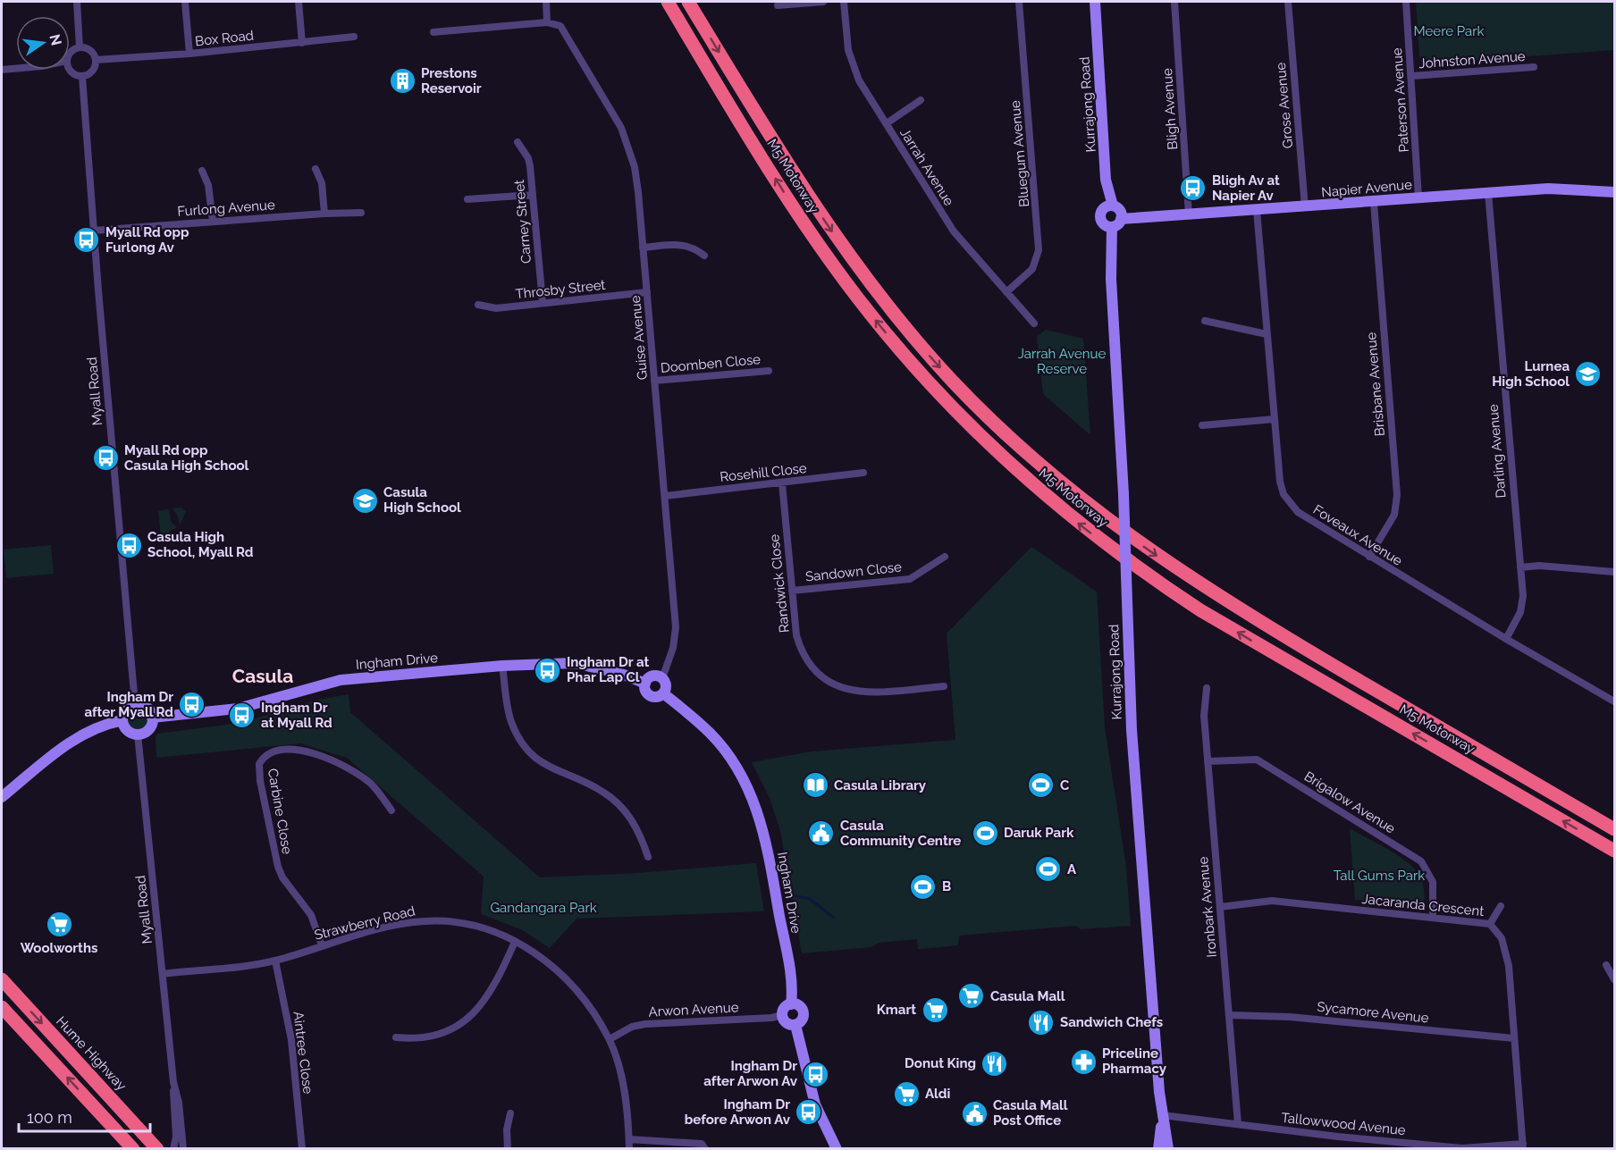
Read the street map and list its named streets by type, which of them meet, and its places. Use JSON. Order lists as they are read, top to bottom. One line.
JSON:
{"streets":{"highway":["M5 Motorway","Hume Highway"],"street":["Box Road","Johnston Avenue","Paterson Avenue","Kurrajong Road","Grose Avenue","Bligh Avenue","Bluegum Avenue","Jarrah Avenue","Napier Avenue","Furlong Avenue","Carney Street","Throsby Street","Guise Avenue","Doomben Close","Brisbane Avenue","Myall Road","Darling Avenue","Rosehill Close","Foveaux Avenue","Sandown Close","Randwick Close","Ingham Drive","Brigalow Avenue","Carbine Close","Jacaranda Crescent","Ironbark Avenue","Strawberry Road","Arwon Avenue","Sycamore Avenue","Aintree Close","Tallowwood Avenue"]},"crossings":[["Johnston Avenue","Paterson Avenue"],["Paterson Avenue","Napier Avenue"],["Kurrajong Road","Napier Avenue"],["Kurrajong Road","Tallowwood Avenue"],["Grose Avenue","Napier Avenue"],["Bligh Avenue","Napier Avenue"],["Bluegum Avenue","Jarrah Avenue"],["Napier Avenue","Brisbane Avenue"],["Napier Avenue","Darling Avenue"],["Napier Avenue","Foveaux Avenue"],["Furlong Avenue","Myall Road"],["Carney Street","Throsby Street"],["Throsby Street","Guise Avenue"],["Guise Avenue","Doomben Close"],["Guise Avenue","Rosehill Close"],["Guise Avenue","Ingham Drive"],["Brisbane Avenue","Foveaux Avenue"],["Myall Road","Ingham Drive"],["Myall Road","Strawberry Road"],["Darling Avenue","Foveaux Avenue"],["Rosehill Close","Randwick Close"],["Sandown Close","Randwick Close"],["Ingham Drive","Arwon Avenue"],["Brigalow Avenue","Jacaranda Crescent"],["Brigalow Avenue","Ironbark Avenue"],["Carbine Close","Strawberry Road"],["Jacaranda Crescent","Ironbark Avenue"],["Jacaranda Crescent","Sycamore Avenue"],["Jacaranda Crescent","Tallowwood Avenue"],["Ironbark Avenue","Sycamore Avenue"],["Ironbark Avenue","Tallowwood Avenue"],["Strawberry Road","Arwon Avenue"],["Strawberry Road","Aintree Close"]],"districts":["Casula"],"parks":["Meere Park","Jarrah Avenue Reserve","Tall Gums Park","Gandangara Park"],"places":{"building":["Prestons Reservoir"],"bus stop":["Bligh Av at Napier Av","Myall Rd opp Furlong Av","Myall Rd opp Casula High School","Casula High School, Myall Rd","Ingham Dr at Phar Lap Cl","Ingham Dr after Myall Rd","Ingham Dr at Myall Rd","Ingham Dr after Arwon Av","Ingham Dr before Arwon Av"],"school or university":["Lurnea High School","Casula High School"],"library":["Casula Library"],"sports":["C","Daruk Park","A","B"],"public building":["Casula Community Centre","Casula Mall Post Office"],"supermarket":["Woolworths","Casula Mall","Kmart","Aldi"],"restaurant":["Sandwich Chefs","Donut King"],"pharmacy":["Priceline Pharmacy"]},"scale_bar":"100 m","north":"right"}
